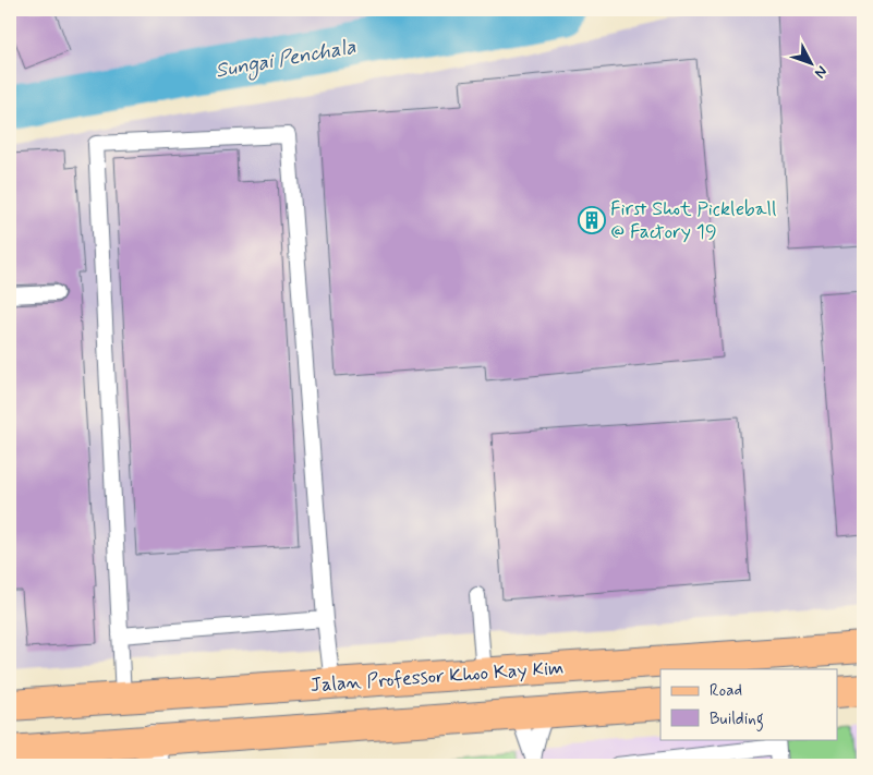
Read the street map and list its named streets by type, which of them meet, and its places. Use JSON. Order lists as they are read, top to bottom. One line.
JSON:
{"streets":{"main road":["Jalan Professor Khoo Kay Kim"]},"water":["Sungai Penchala"],"places":{"building":["First Shot Pickleball @ Factory 19"]},"legend":["Road","Building"],"north":"bottom right"}
